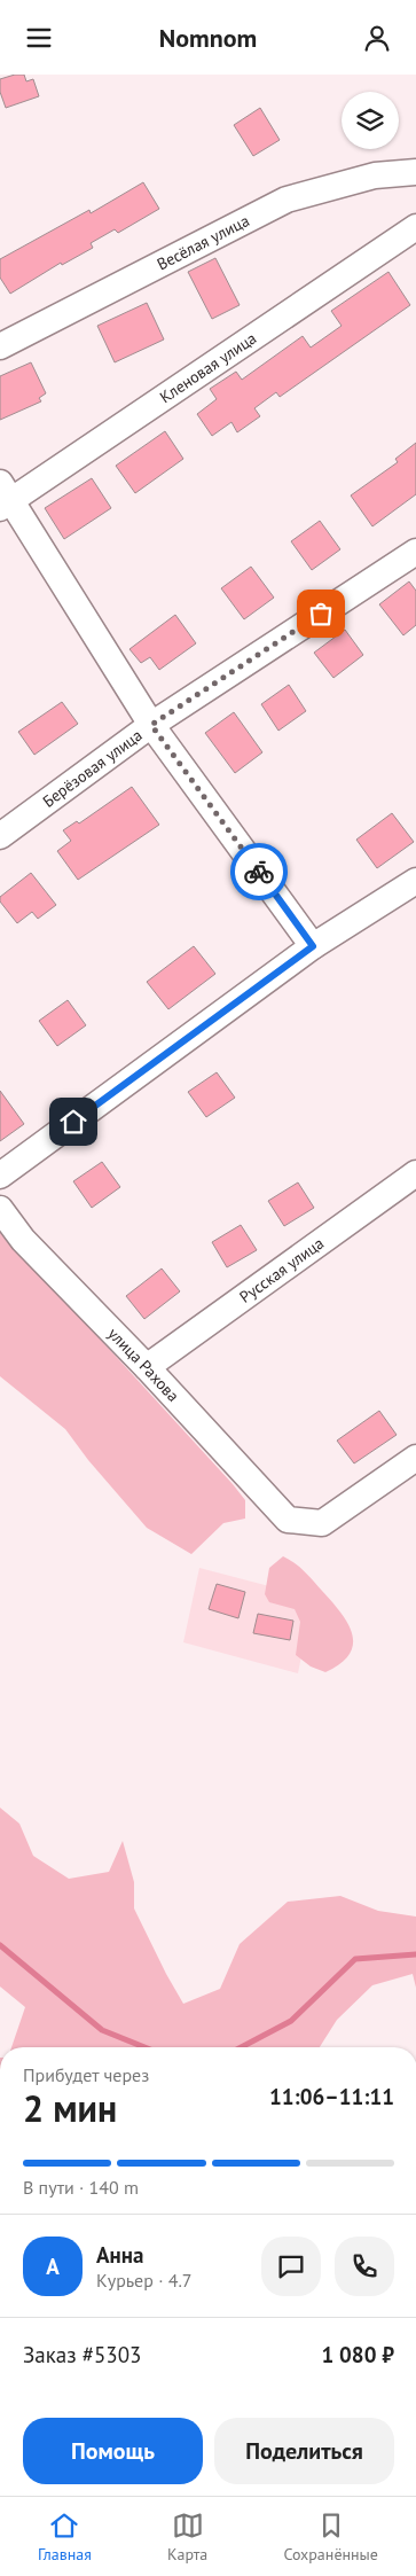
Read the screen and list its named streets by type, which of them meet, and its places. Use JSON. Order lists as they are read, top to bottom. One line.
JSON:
{"streets":{"street":["Весёлая улица","Кленовая улица","Берёзовая улица","Русская улица","улица Рахова"]},"crossings":[["Русская улица","улица Рахова"]],"page":{"header":"Nomnom","heading":["2 мин","Прибудет через","11:06–11:11"],"panel":["Анна","Курьер · 4.7","Заказ #5303","1 080 ₽"],"bar":"В пути · 140 m","round":"А","buttons":["Помощь","Поделиться"],"tabs":["Главная","Карта","Сохранённые"]}}
